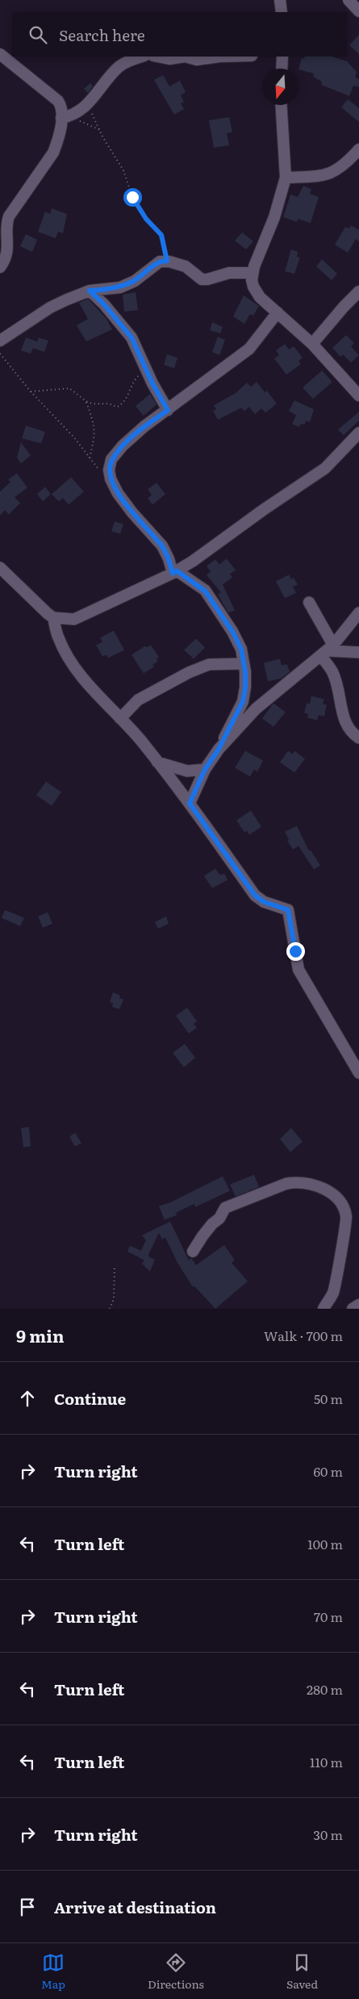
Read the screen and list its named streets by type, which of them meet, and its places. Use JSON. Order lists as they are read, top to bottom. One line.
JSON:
{"north":"bottom","page":{"search":"Search here","heading":["9 min","Walk · 700 m"],"list":[["Continue","50 m"],["Turn right","60 m"],["Turn left","100 m"],["Turn right","70 m"],["Turn left","280 m"],["Turn left","110 m"],["Turn right","30 m"],"Arrive at destination"],"nav":["Map","Directions","Saved"]}}
